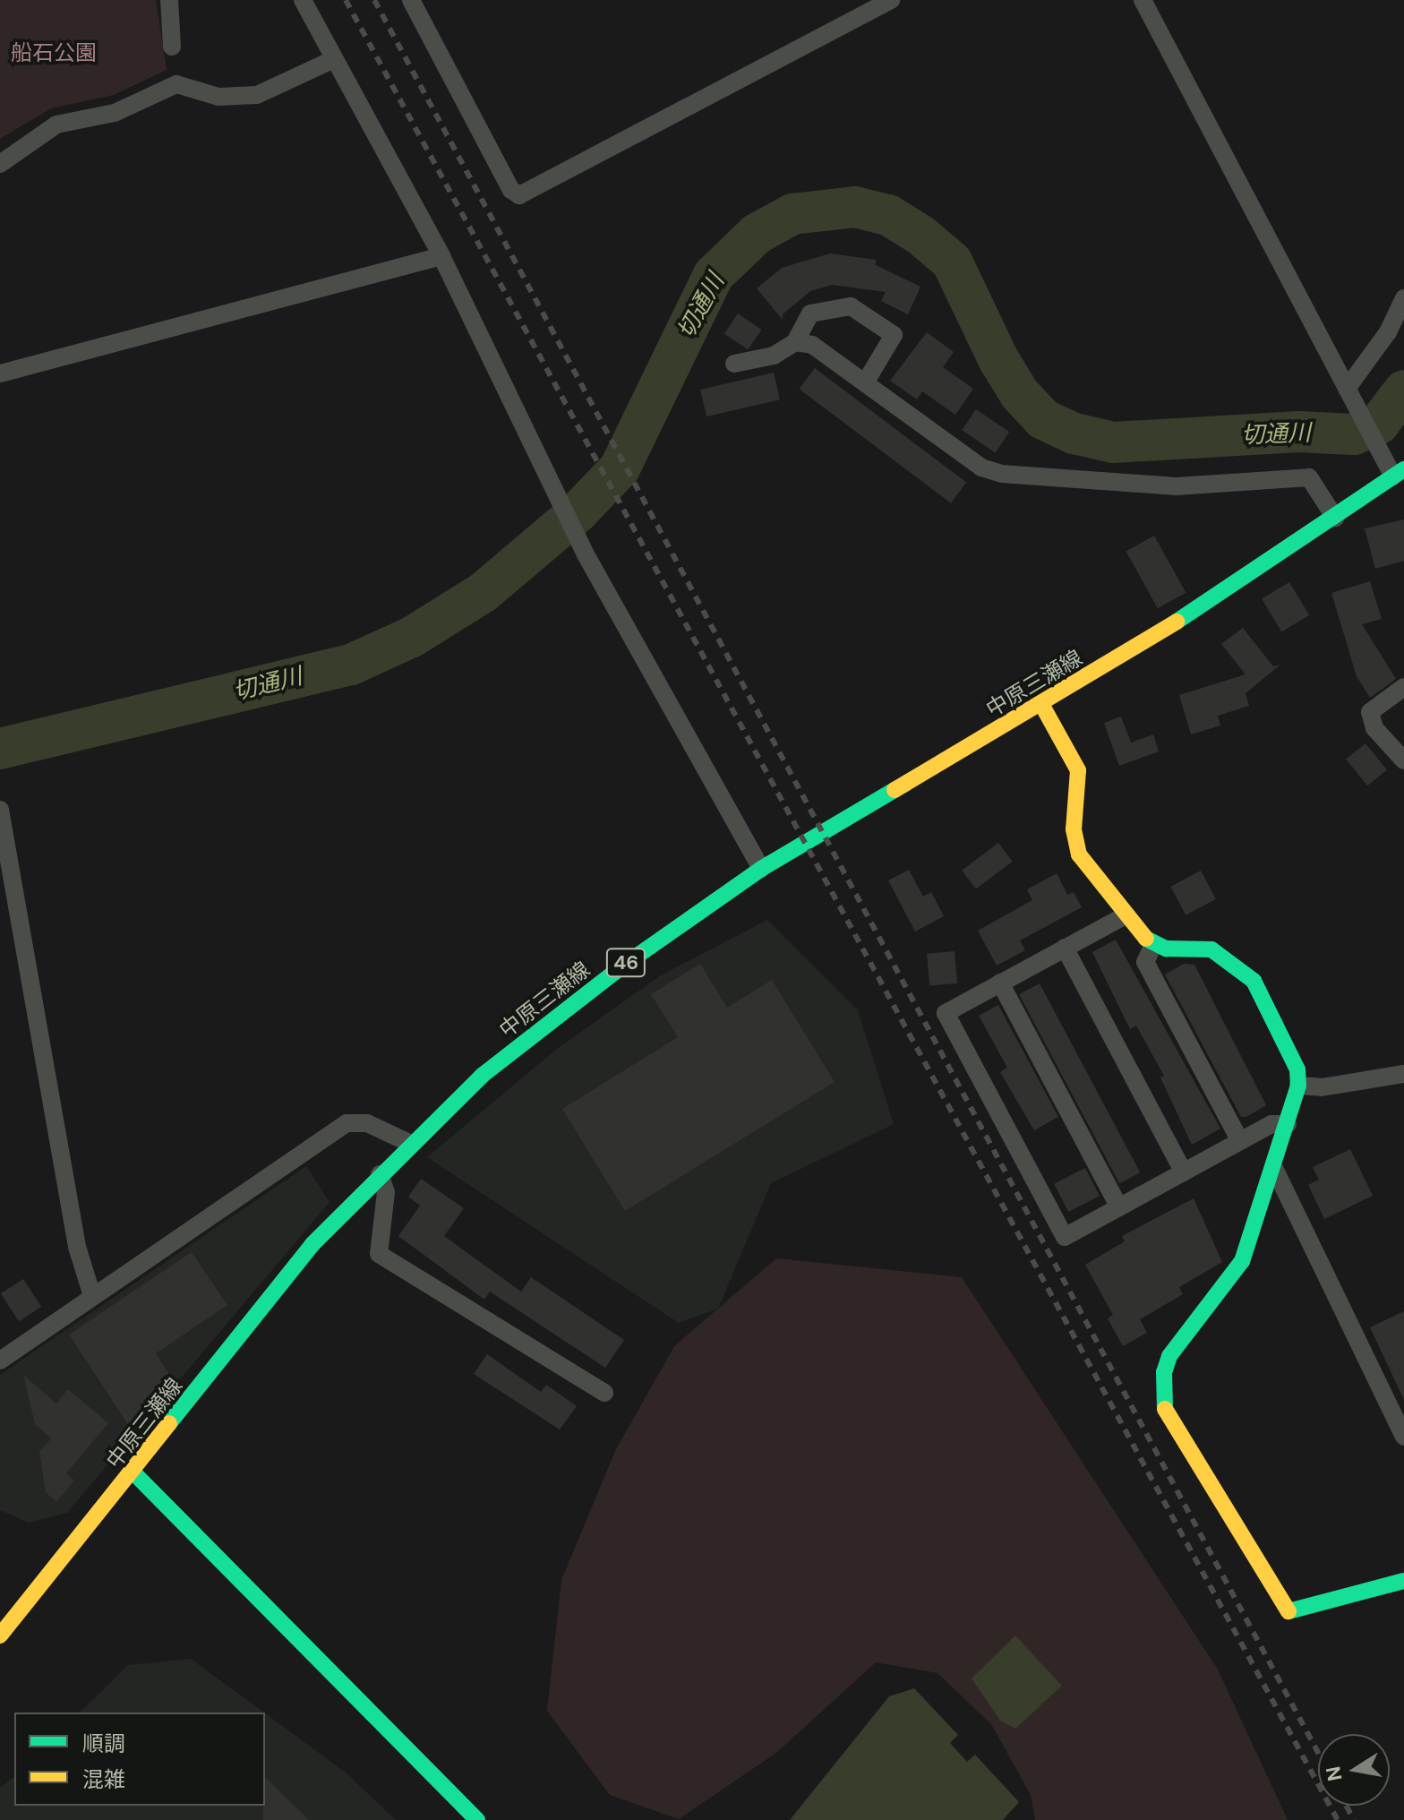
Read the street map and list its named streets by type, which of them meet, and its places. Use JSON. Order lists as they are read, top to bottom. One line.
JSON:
{"streets":{"main road":["中原三瀬線","46"]},"water":["切通川"],"parks":["船石公園"],"legend":["順調","混雑"],"north":"left"}
